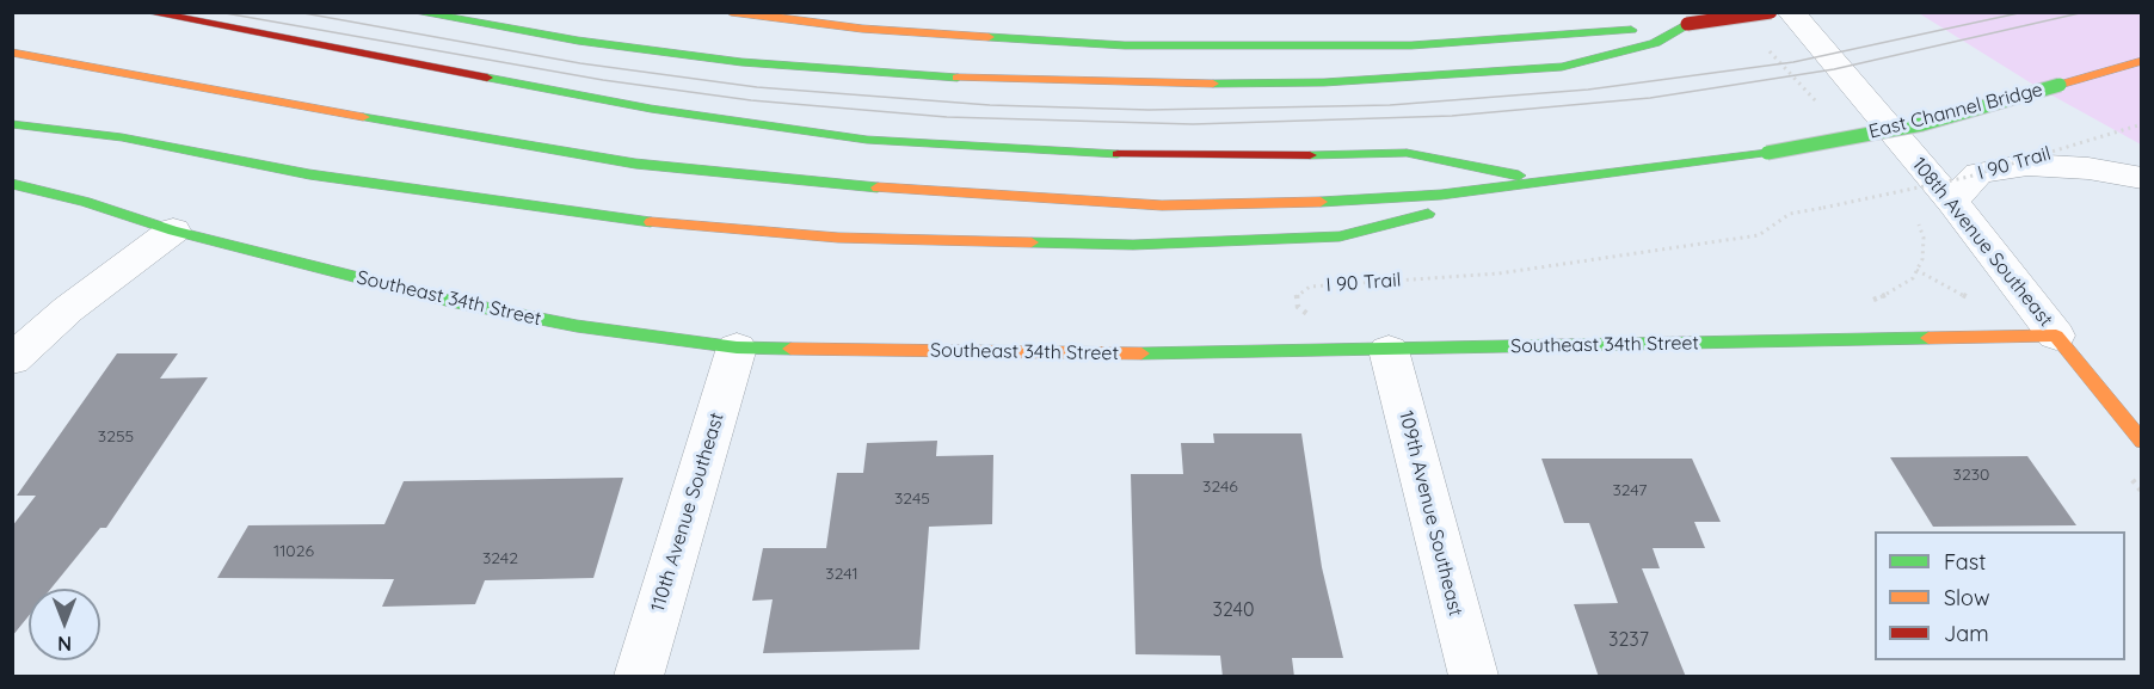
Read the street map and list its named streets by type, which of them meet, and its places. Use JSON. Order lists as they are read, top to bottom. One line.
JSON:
{"streets":{"main road":["East Channel Bridge","108th Avenue Southeast","Southeast 34th Street"],"street":["110th Avenue Southeast","109th Avenue Southeast"],"path":["I 90 Trail"]},"crossings":[["108th Avenue Southeast","Southeast 34th Street"],["Southeast 34th Street","110th Avenue Southeast"],["Southeast 34th Street","109th Avenue Southeast"]],"house_numbers":["3255","3230","3246","3247","3245","11026","3242","3241","3240","3237"],"legend":["Fast","Slow","Jam"],"north":"bottom"}
